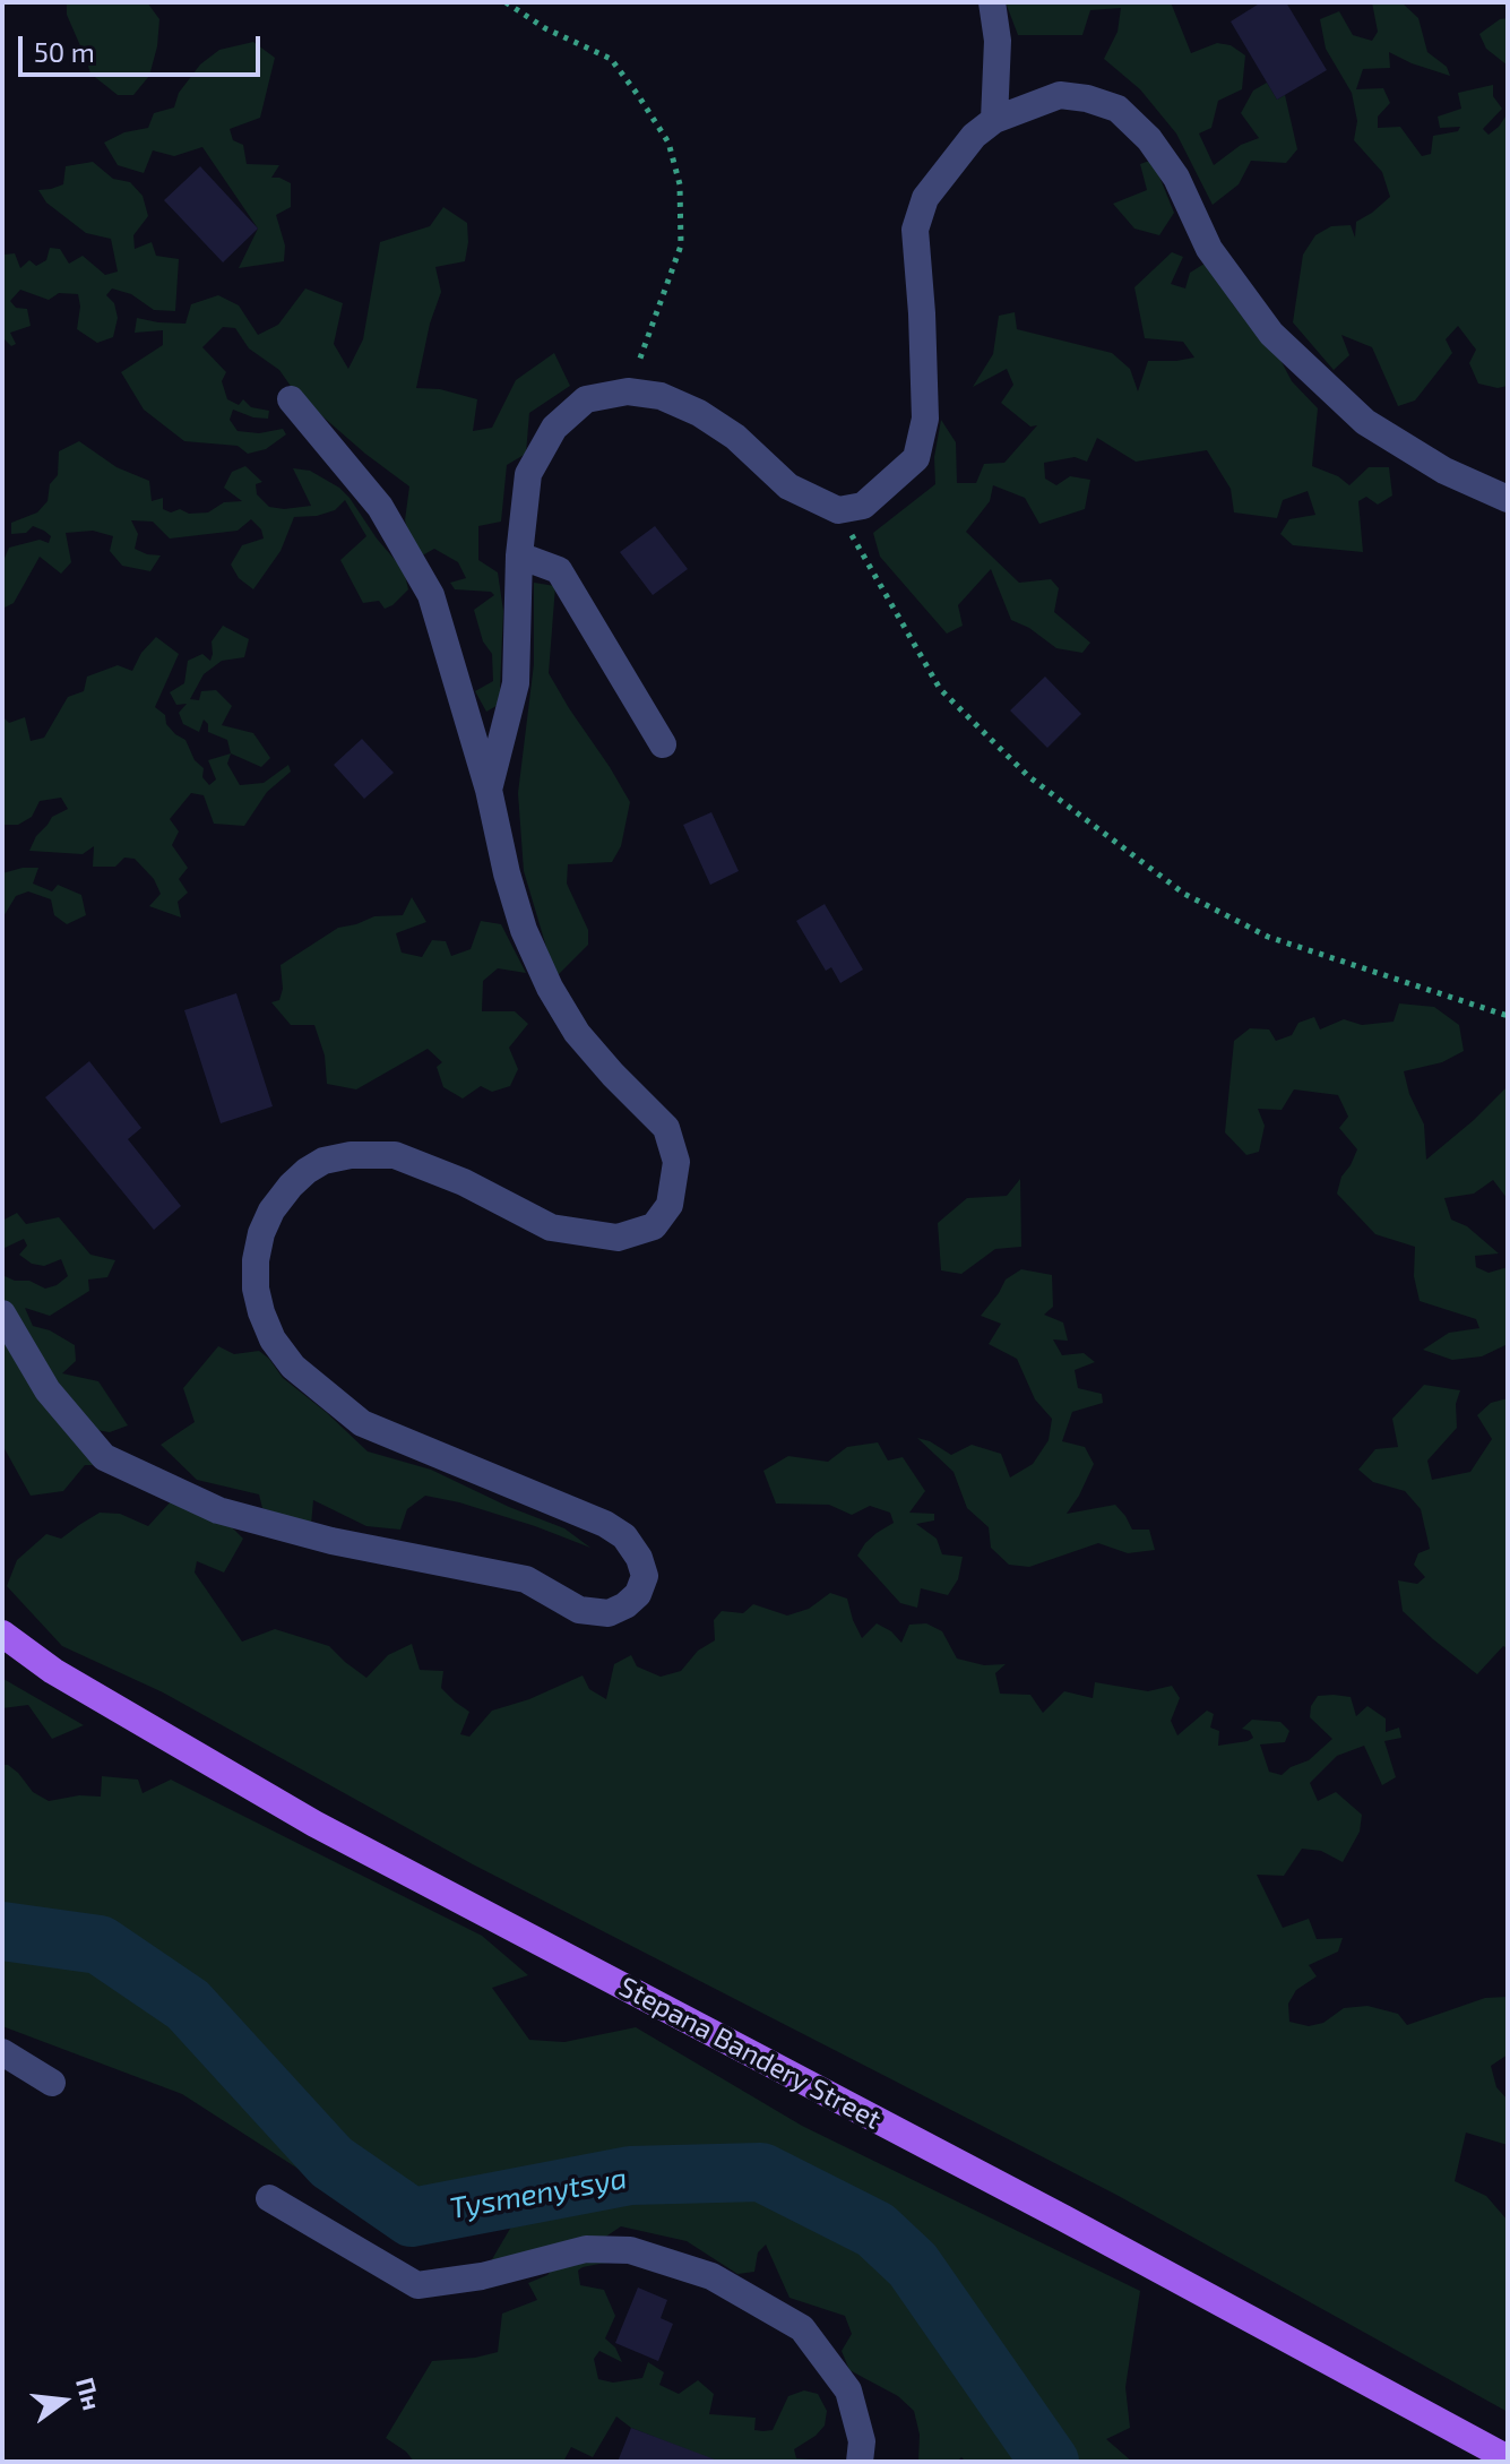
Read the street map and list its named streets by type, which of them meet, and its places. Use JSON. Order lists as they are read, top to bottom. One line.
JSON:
{"streets":{"main road":["Stepana Bandery Street"]},"water":["Tysmenytsya"],"scale_bar":"50 m","north":"right"}
